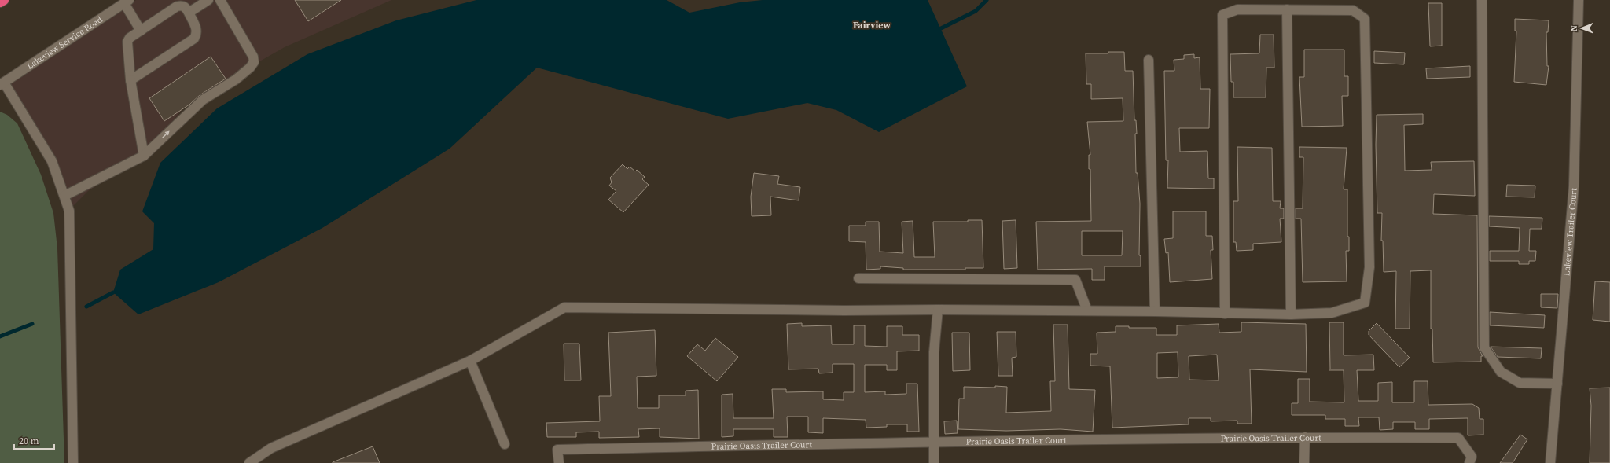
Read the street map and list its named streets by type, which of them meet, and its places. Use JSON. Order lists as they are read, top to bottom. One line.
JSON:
{"streets":{"street":["Lakeview Service Road","Lakeview Trailer Court","Prairie Oasis Trailer Court"]},"districts":["Fairview"],"scale_bar":"20 m","north":"left"}
